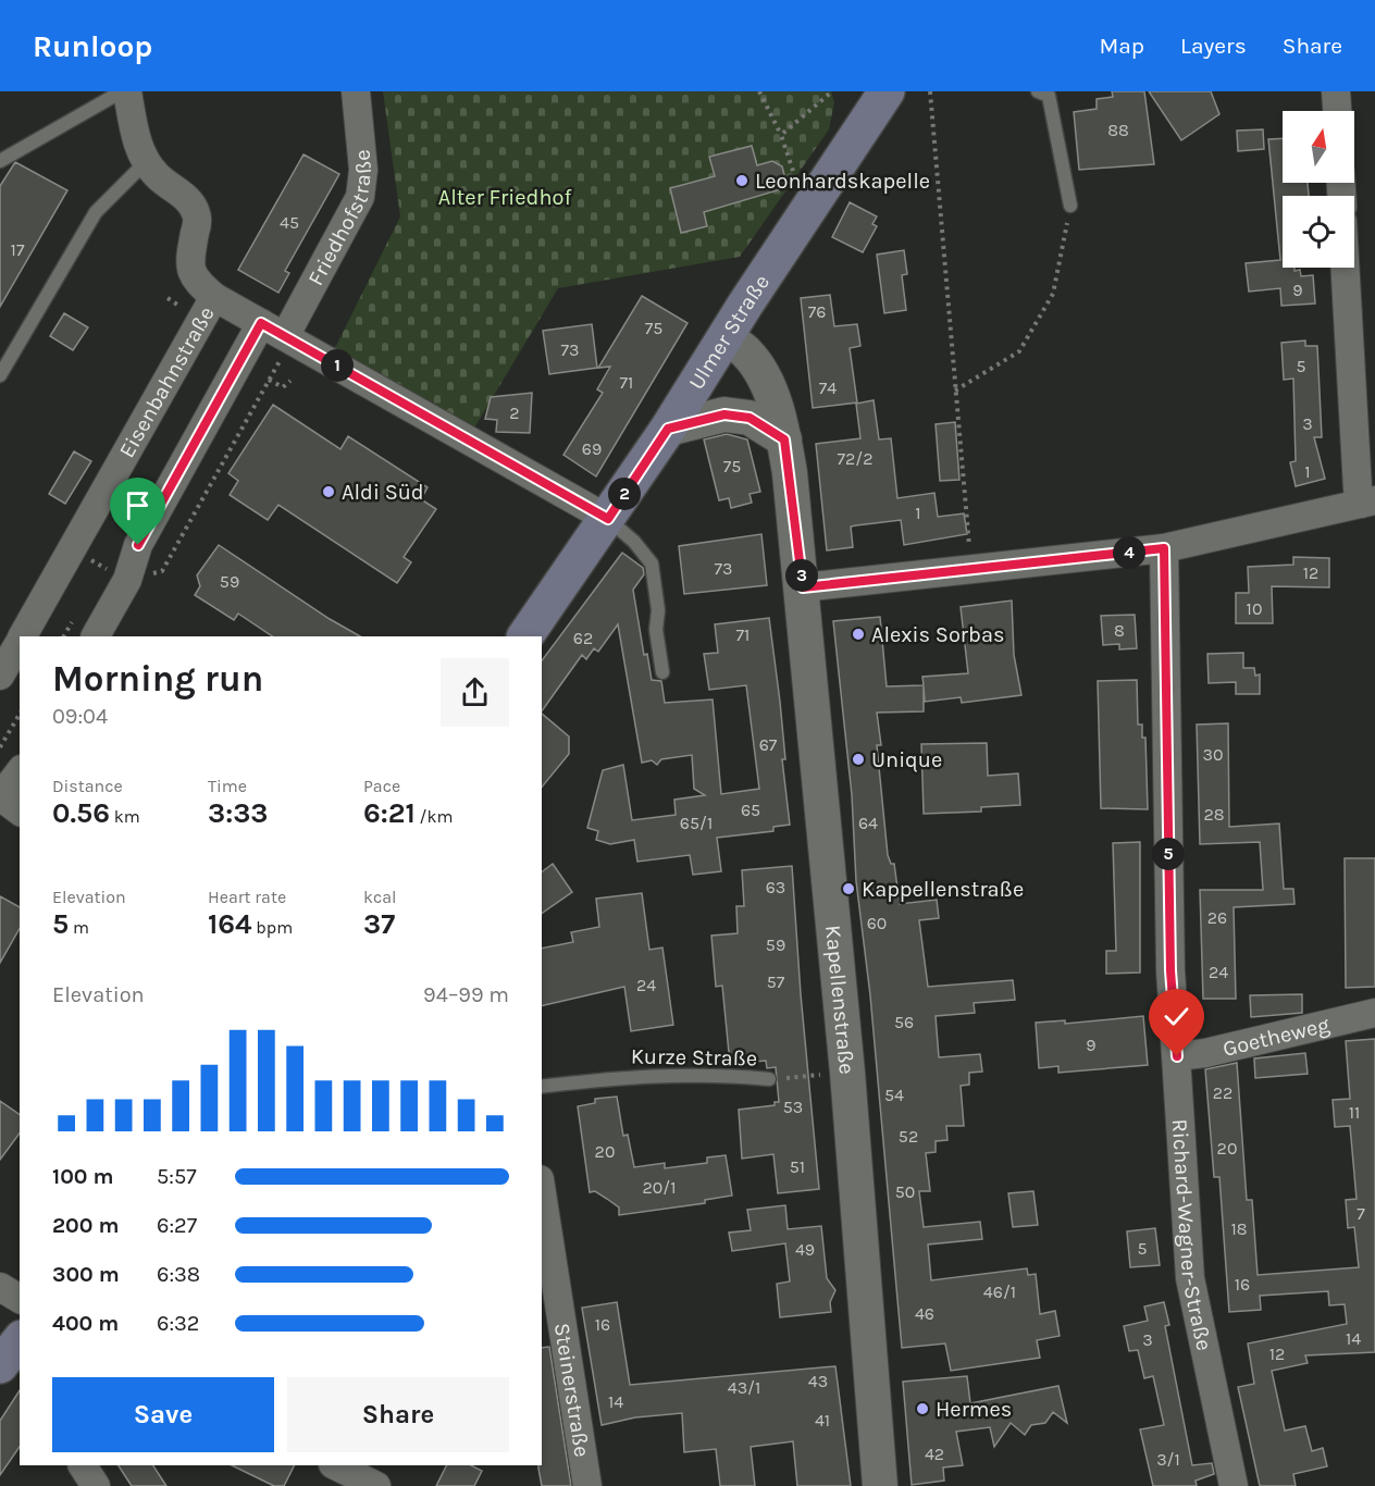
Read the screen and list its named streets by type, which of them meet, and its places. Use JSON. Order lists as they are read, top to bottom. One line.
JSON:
{"streets":{"main road":["Ulmer Straße"],"street":["Friedhofstraße","Eisenbahnstraße","Kapellenstraße","Goetheweg","Richard-Wagner-Straße","Steinerstraße"],"lane":["Kurze Straße"]},"crossings":[["Ulmer Straße","Kapellenstraße"],["Kapellenstraße","Kurze Straße"],["Goetheweg","Richard-Wagner-Straße"]],"parks":["Alter Friedhof"],"places":["Leonhardskapelle","Aldi Süd","Alexis Sorbas","Unique","Kappellenstraße","Hermes"],"house_numbers":["88","45","17","9","76","75","73","5","71","74","2","3","69","72/2","75","1","1","73","12","59","10","8","71","62","67","30","65","28","65/1","64","63","26","60","59","24","57","24","56","9","22","54","53","11","52","20","20","51","20/1","50","7","18","5","49","16","46/1","46","16","14","3","12","43","43/1","14","41","42","3/1"],"north":"top","page":{"header":"Runloop","nav":["Map","Layers","Share"],"pins":["1","2","4","3","5"],"heading":["Morning run","09:04"],"stats":[["Distance","0.56 km"],["Time","3:33"],["Pace","6:21 /km"],["Elevation","5 m"],["Heart rate","164 bpm"],["kcal","37"]],"chart":["Elevation","94–99 m"],"list":[{"name":"100 m","note":"5:57"},{"name":"200 m","note":"6:27"},{"name":"300 m","note":"6:38"},{"name":"400 m","note":"6:32"}],"buttons":["Save","Share"]}}
